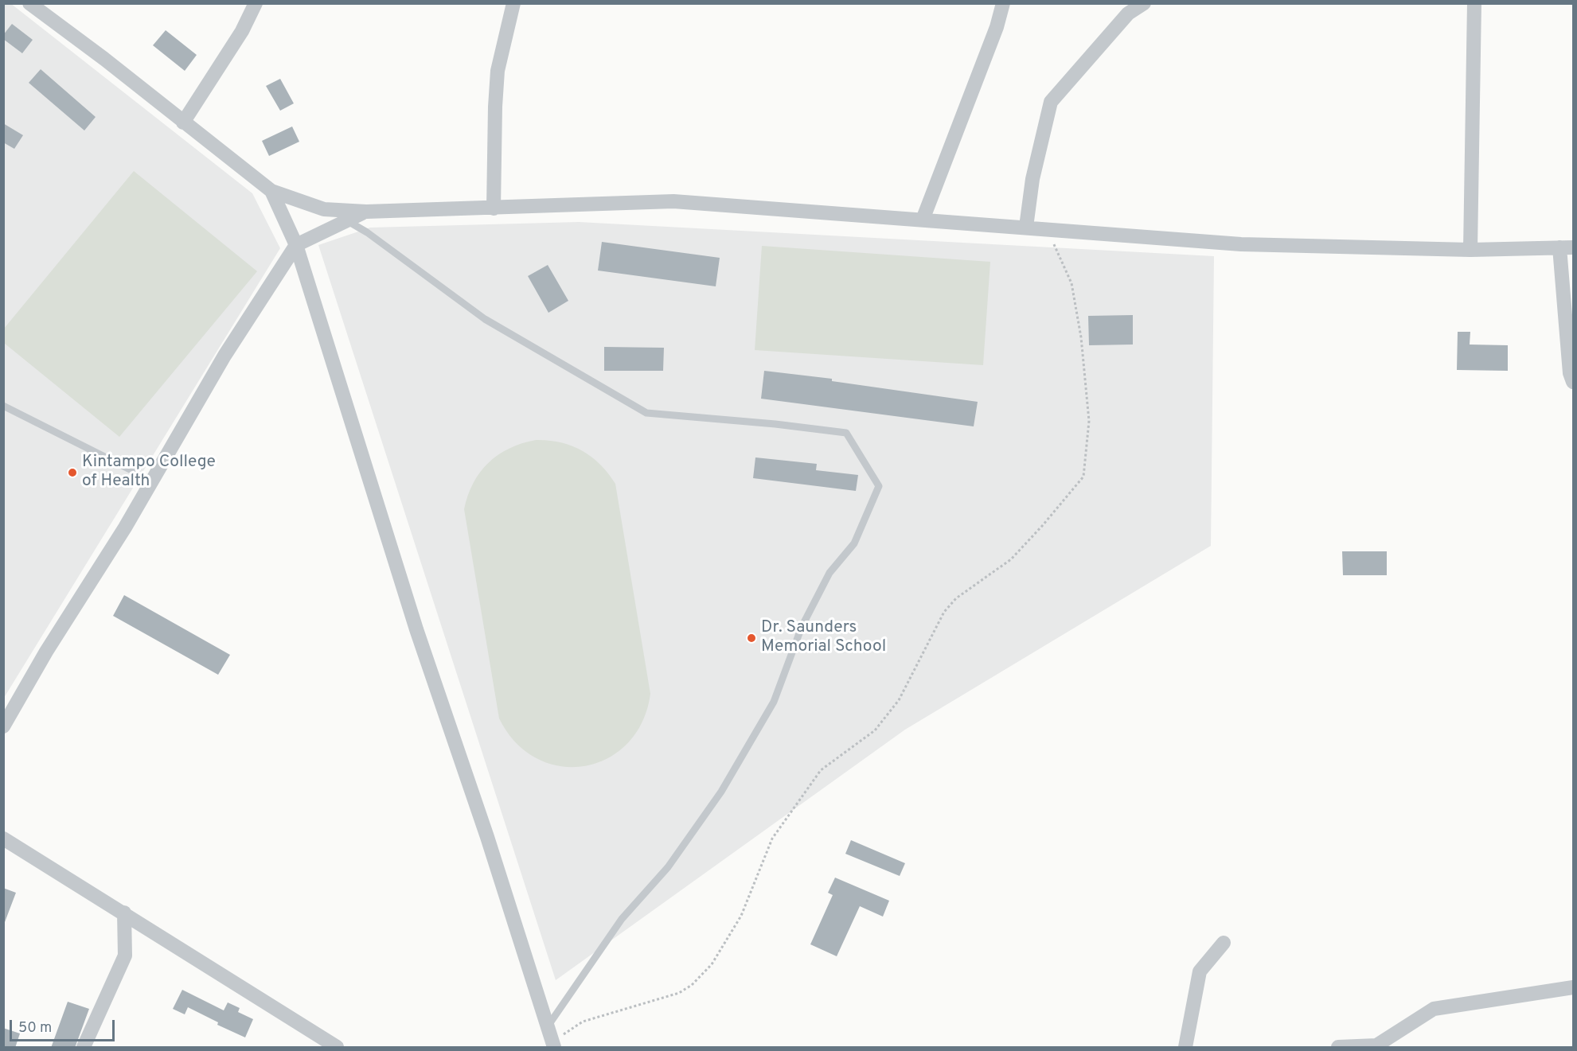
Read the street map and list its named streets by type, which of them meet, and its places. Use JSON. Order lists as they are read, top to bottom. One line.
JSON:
{"places":["Kintampo College of Health","Dr. Saunders Memorial School"],"scale_bar":"50 m"}
